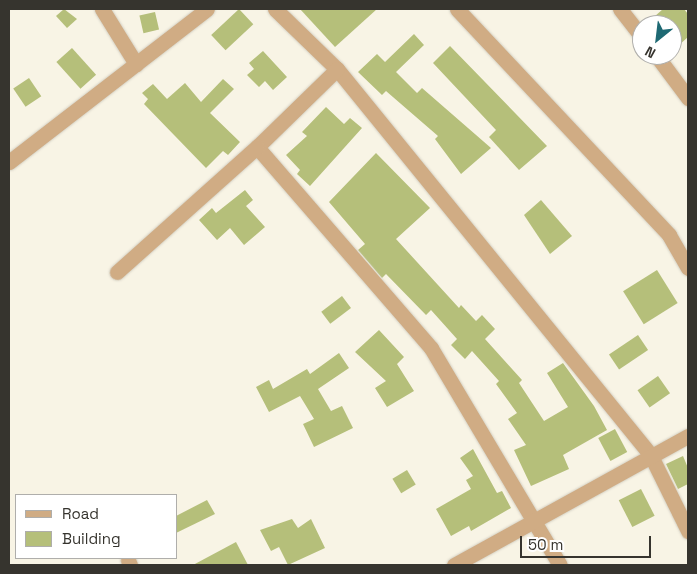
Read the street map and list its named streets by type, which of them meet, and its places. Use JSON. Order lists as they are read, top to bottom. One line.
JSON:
{"legend":["Road","Building"],"scale_bar":"50 m","north":"bottom left"}
